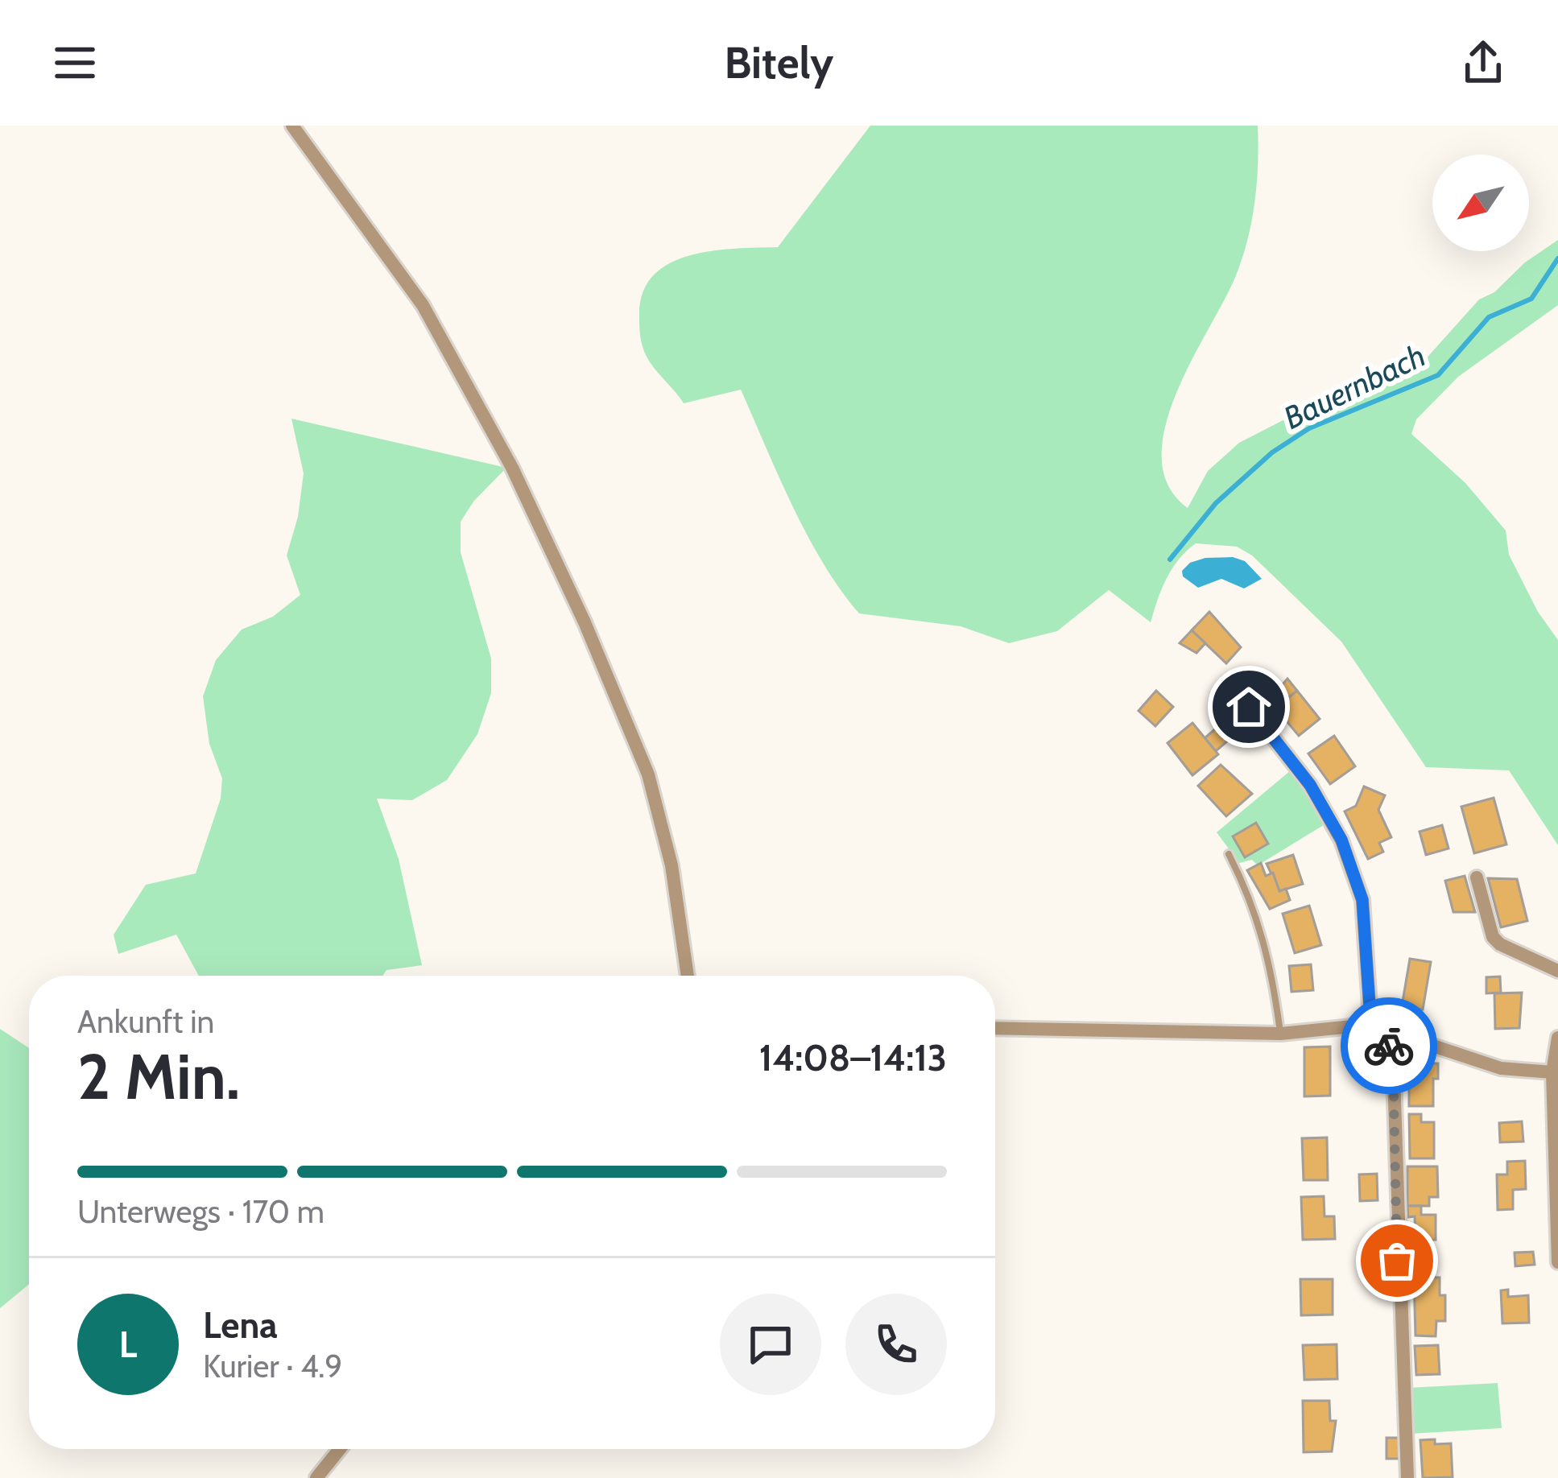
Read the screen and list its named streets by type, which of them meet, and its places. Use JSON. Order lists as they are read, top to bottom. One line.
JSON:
{"water":["Bauernbach"],"north":"bottom left","page":{"header":"Bitely","heading":["2 Min.","Ankunft in","14:08–14:13"],"panel":["Lena","Kurier · 4.9"],"bar":"Unterwegs · 170 m","round":"L"}}
